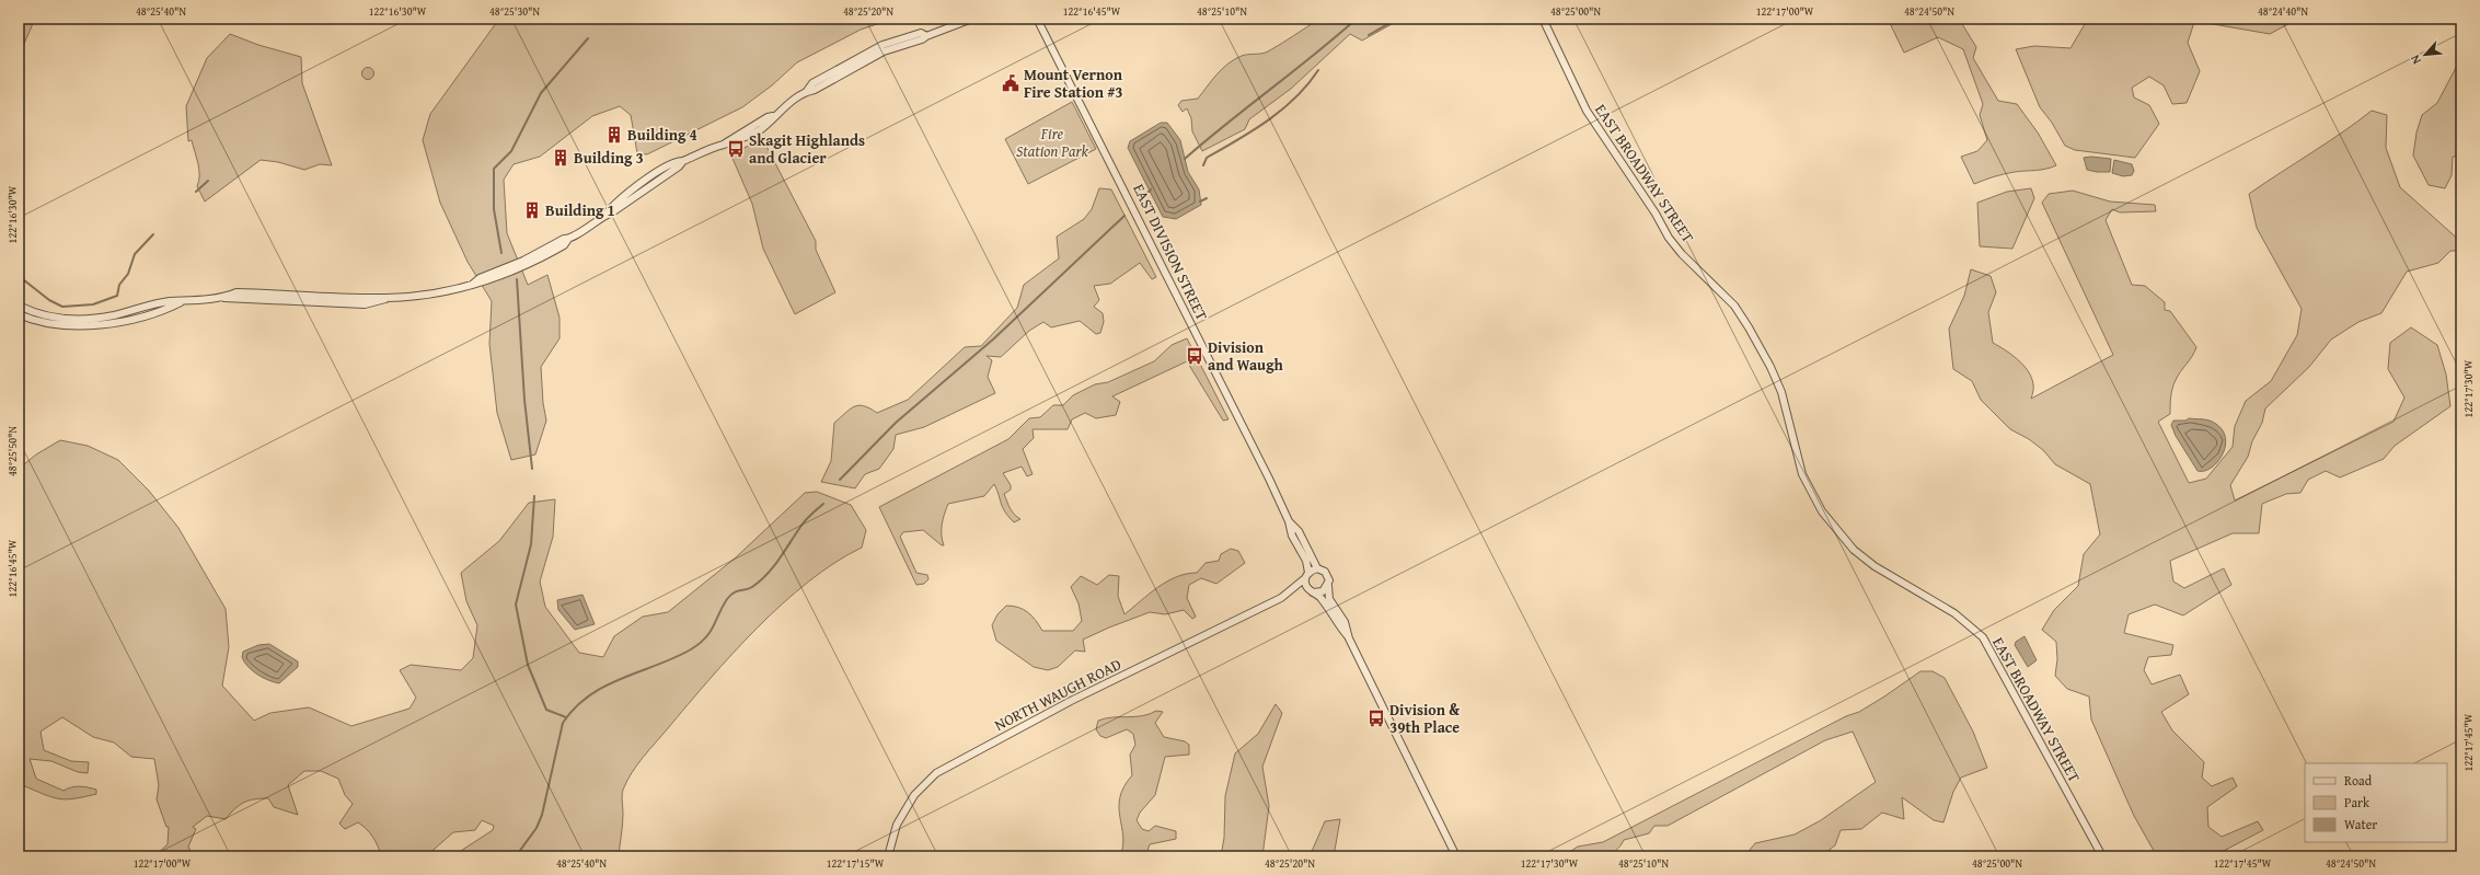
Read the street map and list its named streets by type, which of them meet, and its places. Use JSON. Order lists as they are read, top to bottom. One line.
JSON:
{"streets":{"street":["EAST BROADWAY STREET","EAST DIVISION STREET","NORTH WAUGH ROAD"]},"crossings":[["EAST DIVISION STREET","NORTH WAUGH ROAD"]],"parks":["Fire Station Park"],"places":{"public building":["Mount Vernon Fire Station #3"],"building":["Building 4","Building 3","Building 1"],"bus stop":["Skagit Highlands and Glacier","Division and Waugh","Division & 39th Place"]},"legend":["Road","Park","Water"],"north":"bottom left","coordinates":["48°25'40\"N","122°16'30\"W","48°25'30\"N","48°25'20\"N","122°16'45\"W","48°25'10\"N","48°25'00\"N","122°17'00\"W","48°24'50\"N","48°24'40\"N","122°17'30\"W","48°25'50\"N","122°17'45\"W","122°17'15\"W"]}
